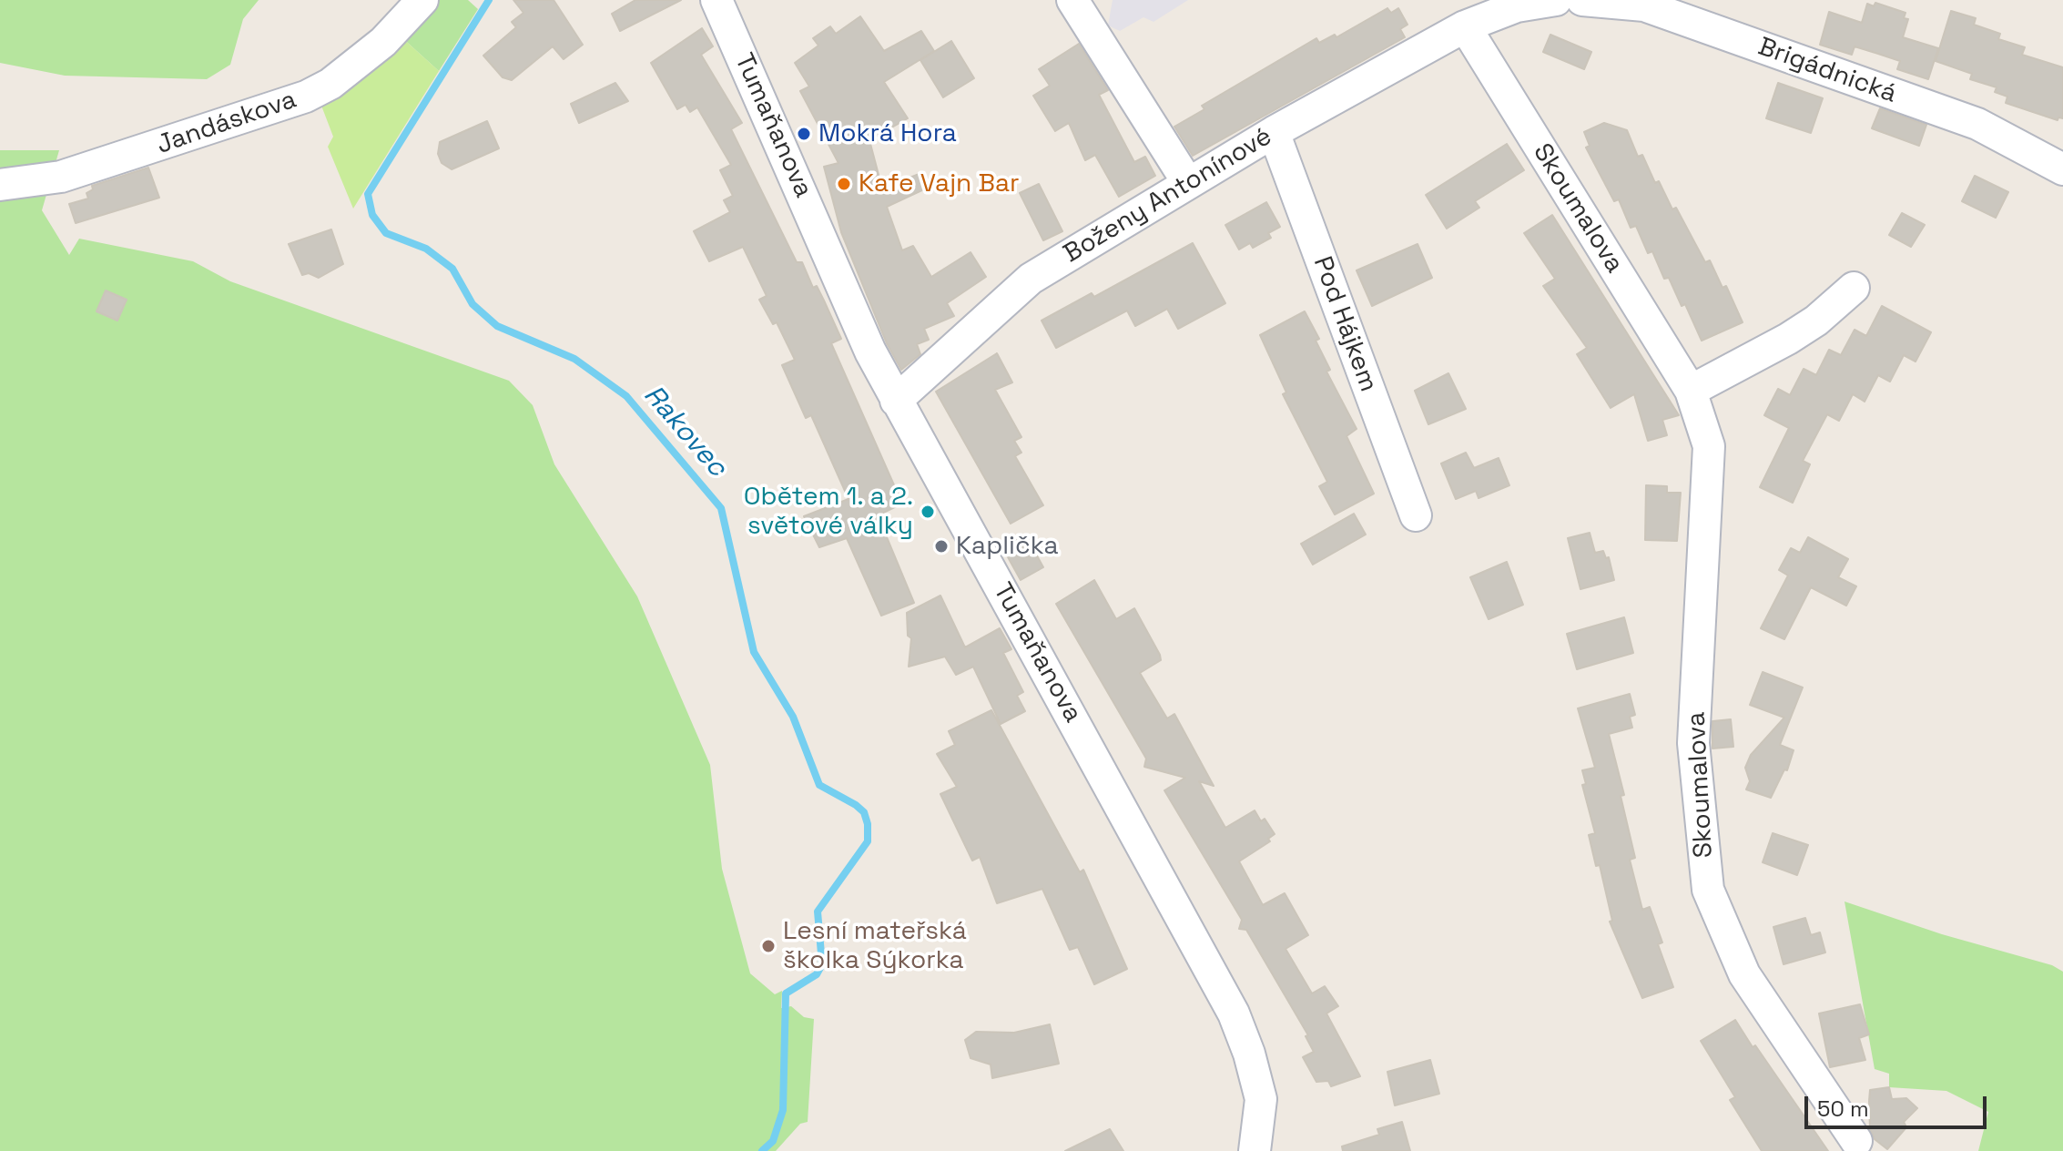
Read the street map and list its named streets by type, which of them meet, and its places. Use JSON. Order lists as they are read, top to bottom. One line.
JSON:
{"streets":{"street":["Brigádnická","Jandáskova","Tumaňanova","Boženy Antonínové","Skoumalova","Pod Hájkem"]},"crossings":[["Tumaňanova","Boženy Antonínové"],["Boženy Antonínové","Skoumalova"],["Boženy Antonínové","Pod Hájkem"]],"water":["Rakovec"],"places":["Mokrá Hora","Kafe Vajn Bar","Obětem 1. a 2. světové války","Kaplička","Lesní mateřská školka Sýkorka"],"scale_bar":"50 m"}
